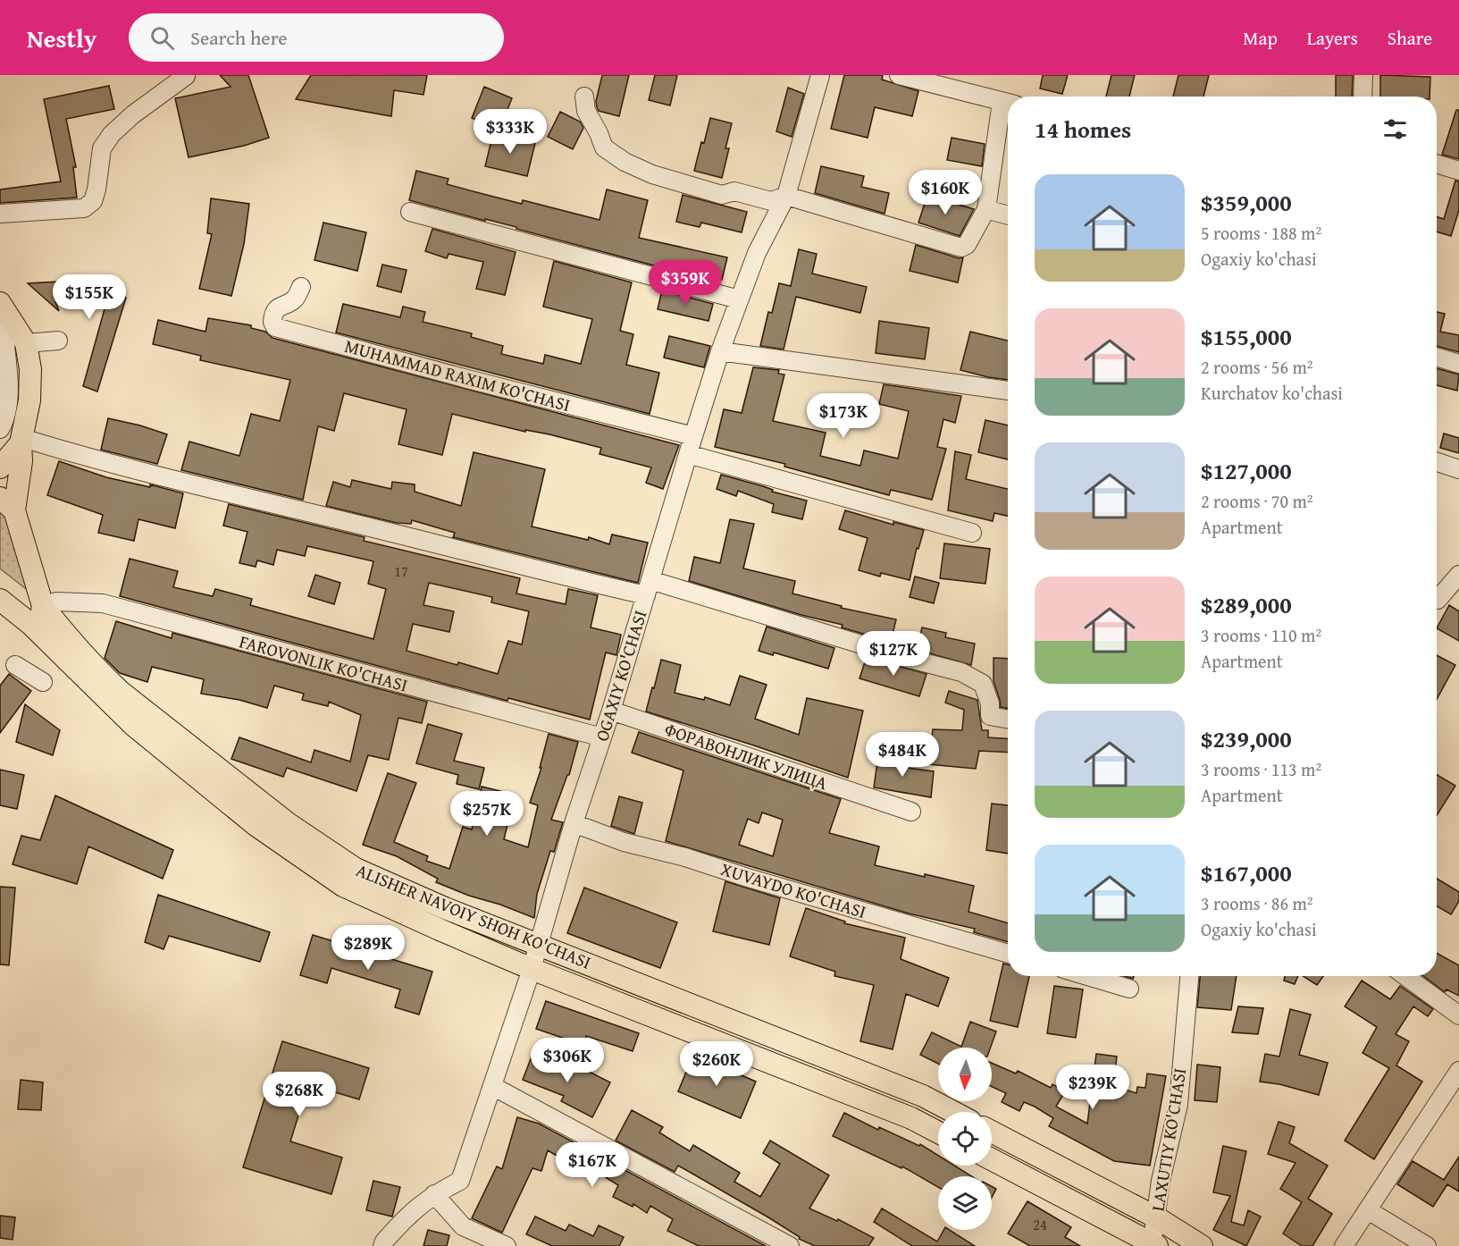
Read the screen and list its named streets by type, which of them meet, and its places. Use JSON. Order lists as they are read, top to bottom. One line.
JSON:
{"streets":{"main road":["ALISHER NAVOIY SHOH KO'CHASI"],"street":["MUHAMMAD RAXIM KO'CHASI","FAROVONLIK KO'CHASI","OGAXIY KO'CHASI","ФОРАВОНЛИК УЛИЦА","XUVAYDO KO'CHASI","LAXUTIY KO'CHASI"]},"crossings":[["MUHAMMAD RAXIM KO'CHASI","OGAXIY KO'CHASI"],["FAROVONLIK KO'CHASI","OGAXIY KO'CHASI"],["FAROVONLIK KO'CHASI","ALISHER NAVOIY SHOH KO'CHASI"],["OGAXIY KO'CHASI","ФОРАВОНЛИК УЛИЦА"],["OGAXIY KO'CHASI","XUVAYDO KO'CHASI"],["OGAXIY KO'CHASI","ALISHER NAVOIY SHOH KO'CHASI"]],"house_numbers":["17","24"],"north":"bottom","page":{"header":"Nestly","search":"Search here","nav":["Map","Layers","Share"],"heading":"14 homes","price":["$333K","$160K","$359K","$155K","$173K","$127K","$484K","$257K","$289K","$306K","$260K","$239K","$268K","$167K"],"list":[{"name":"$359,000","note":"5 rooms · 188 m² · Ogaxiy ko'chasi"},{"name":"$155,000","note":"2 rooms · 56 m² · Kurchatov ko'chasi"},{"name":"$127,000","note":"2 rooms · 70 m² · Apartment"},{"name":"$289,000","note":"3 rooms · 110 m² · Apartment"},{"name":"$239,000","note":"3 rooms · 113 m² · Apartment"},{"name":"$167,000","note":"3 rooms · 86 m² · Ogaxiy ko'chasi"}]}}
